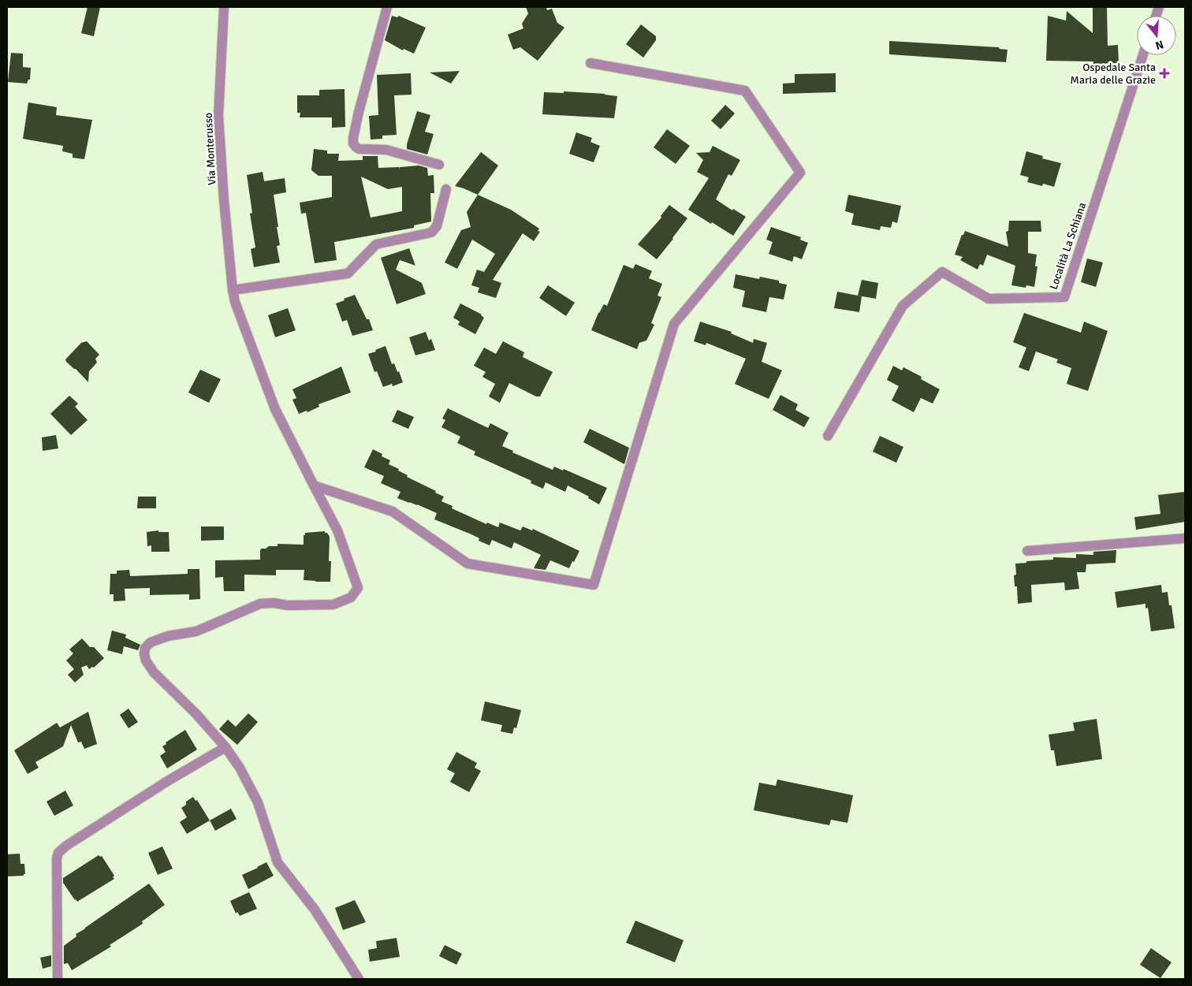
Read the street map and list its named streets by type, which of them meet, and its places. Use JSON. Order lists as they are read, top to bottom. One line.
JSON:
{"streets":{"street":["Via Monterusso","Località La Schiana"]},"places":{"health":["Ospedale Santa Maria delle Grazie"]},"north":"bottom"}
